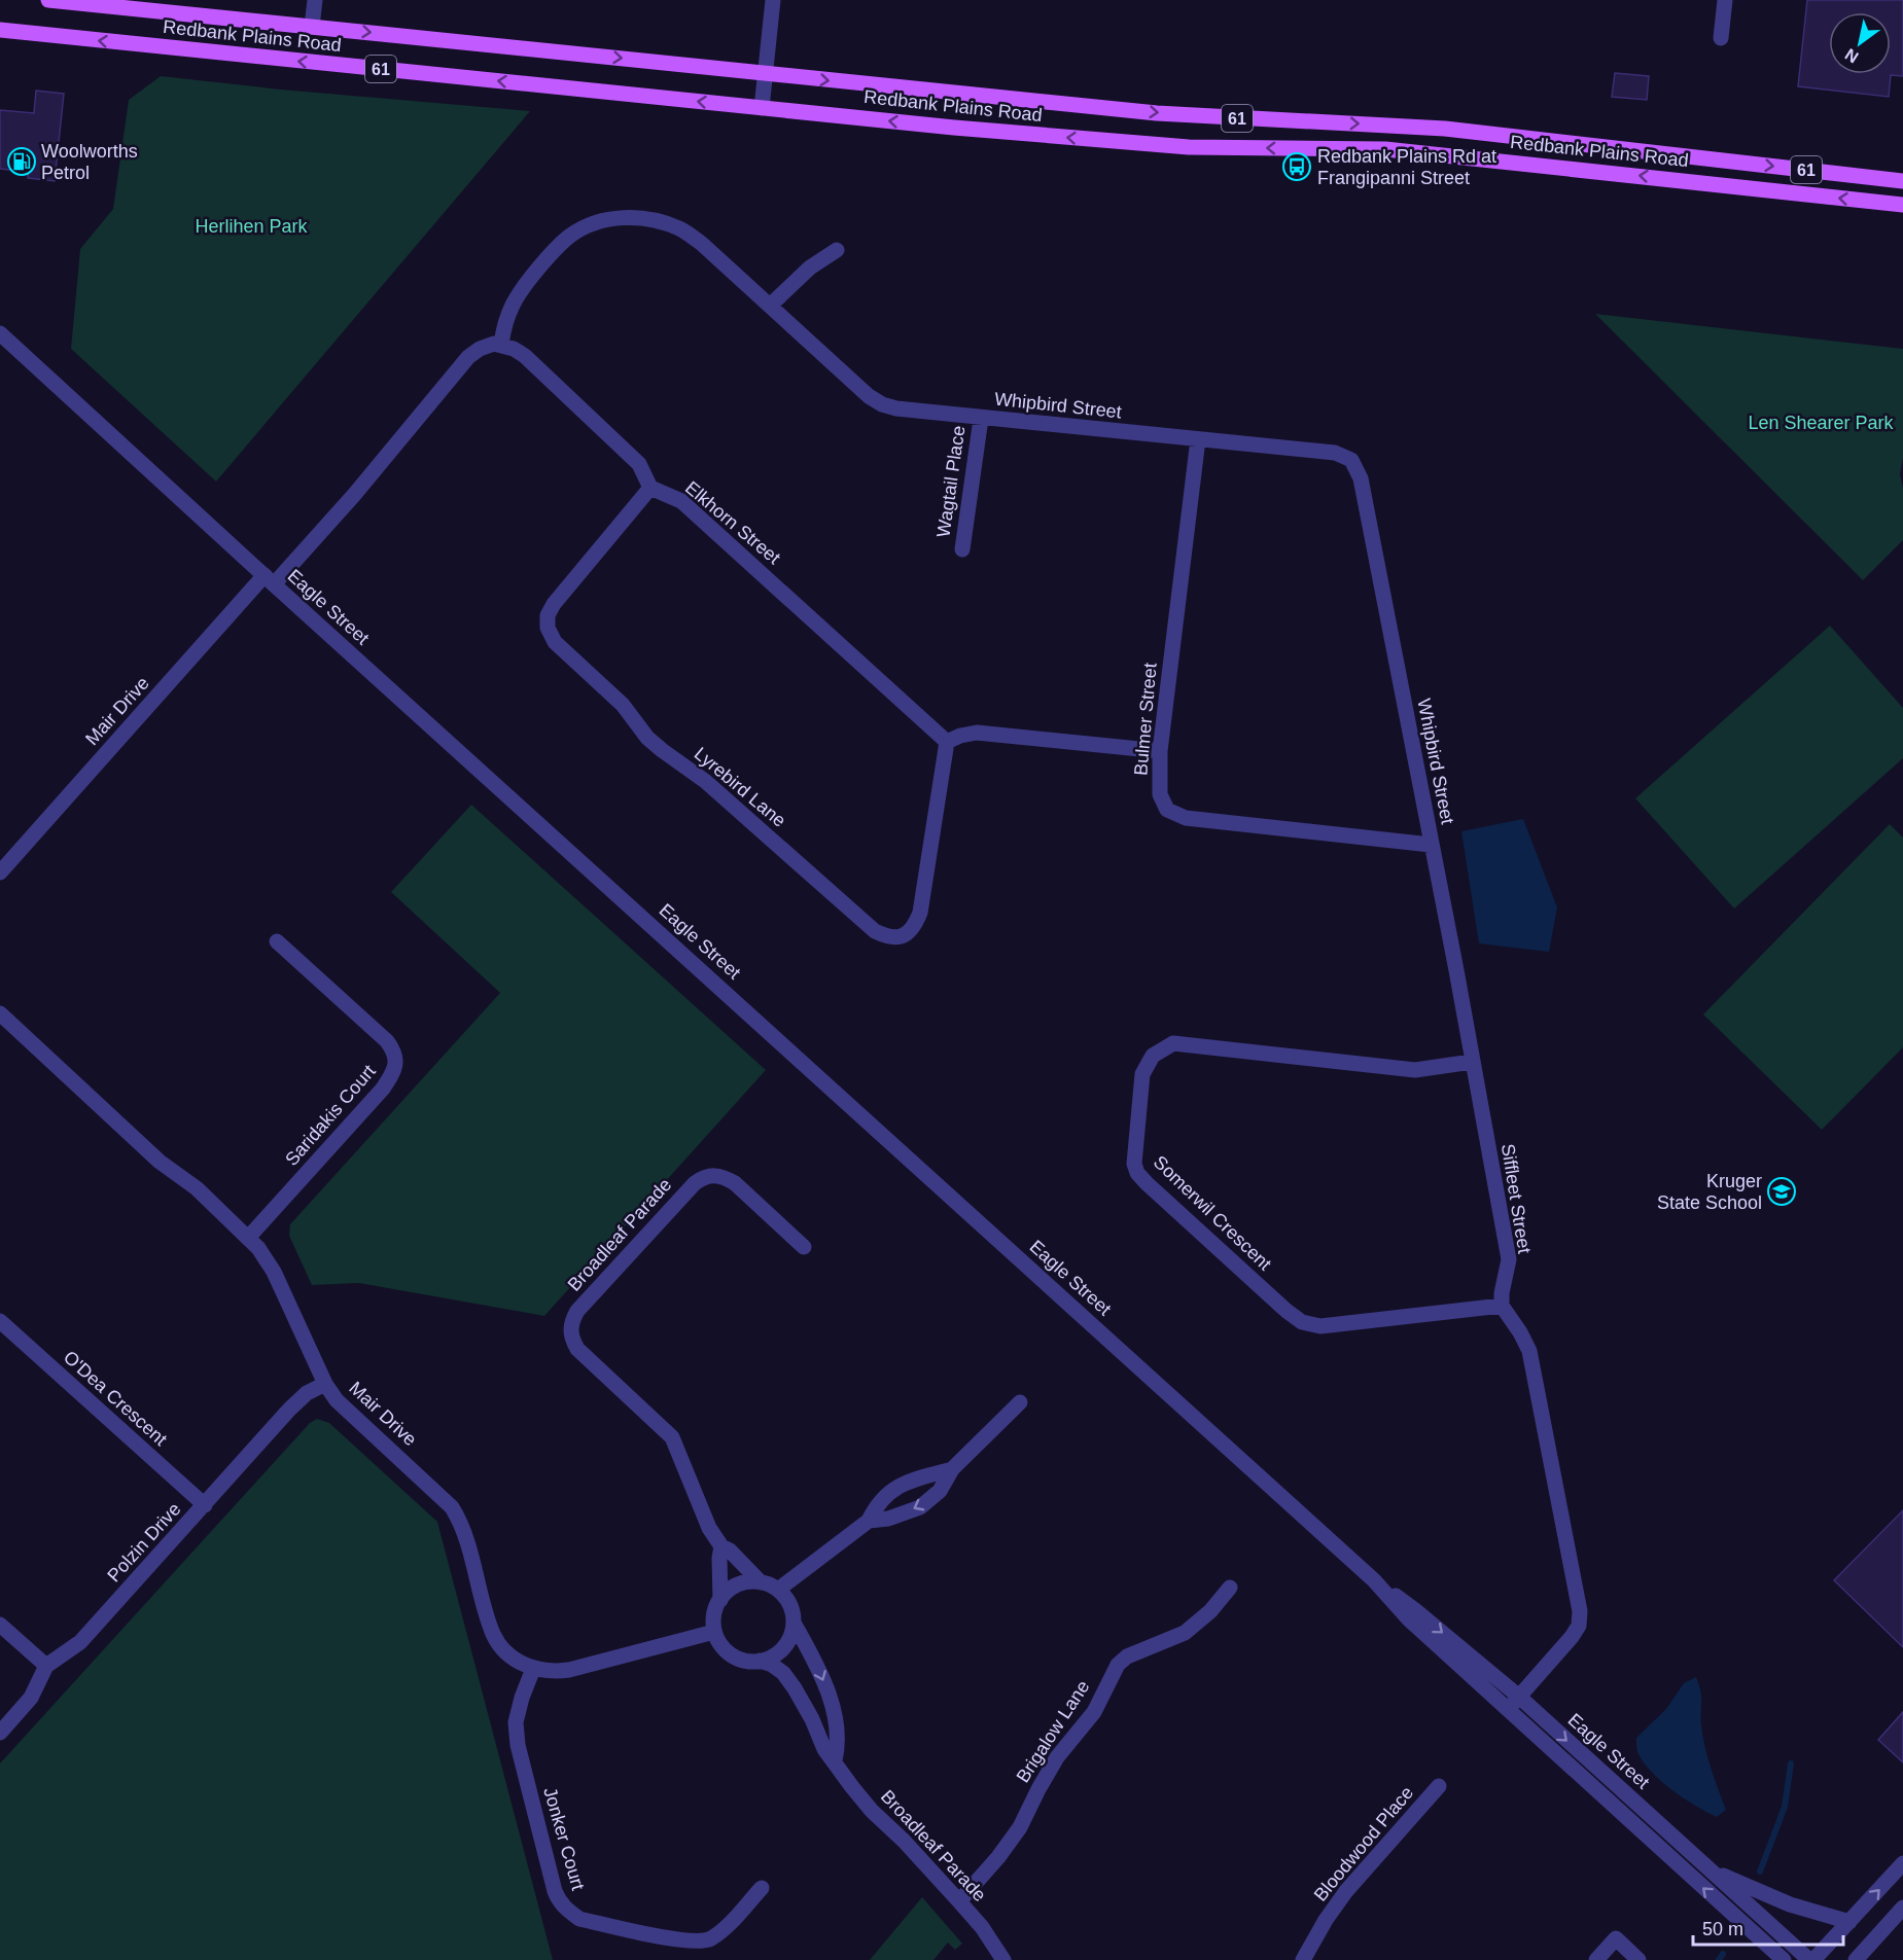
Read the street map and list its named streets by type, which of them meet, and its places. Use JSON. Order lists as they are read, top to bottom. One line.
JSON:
{"streets":{"main road":["Redbank Plains Road","61"],"street":["Whipbird Street","Wagtail Place","Elkhorn Street","Eagle Street","Mair Drive","Bulmer Street","Lyrebird Lane","Saridakis Court","Siffleet Street","Somerwil Crescent","Broadleaf Parade","O'Dea Crescent","Polzin Drive","Brigalow Lane","Jonker Court","Bloodwood Place"]},"crossings":[["Whipbird Street","Wagtail Place"],["Whipbird Street","Bulmer Street"],["Whipbird Street","Siffleet Street"],["Elkhorn Street","Lyrebird Lane"],["Eagle Street","Mair Drive"],["Mair Drive","Saridakis Court"],["Mair Drive","Polzin Drive"],["Mair Drive","Jonker Court"],["Bulmer Street","Siffleet Street"],["Siffleet Street","Somerwil Crescent"],["Broadleaf Parade","Brigalow Lane"],["O'Dea Crescent","Polzin Drive"]],"parks":["Herlihen Park","Len Shearer Park"],"places":{"fuel station":["Woolworths Petrol"],"bus stop":["Redbank Plains Rd at Frangipanni Street"],"school or university":["Kruger State School"]},"scale_bar":"50 m","north":"bottom left"}
